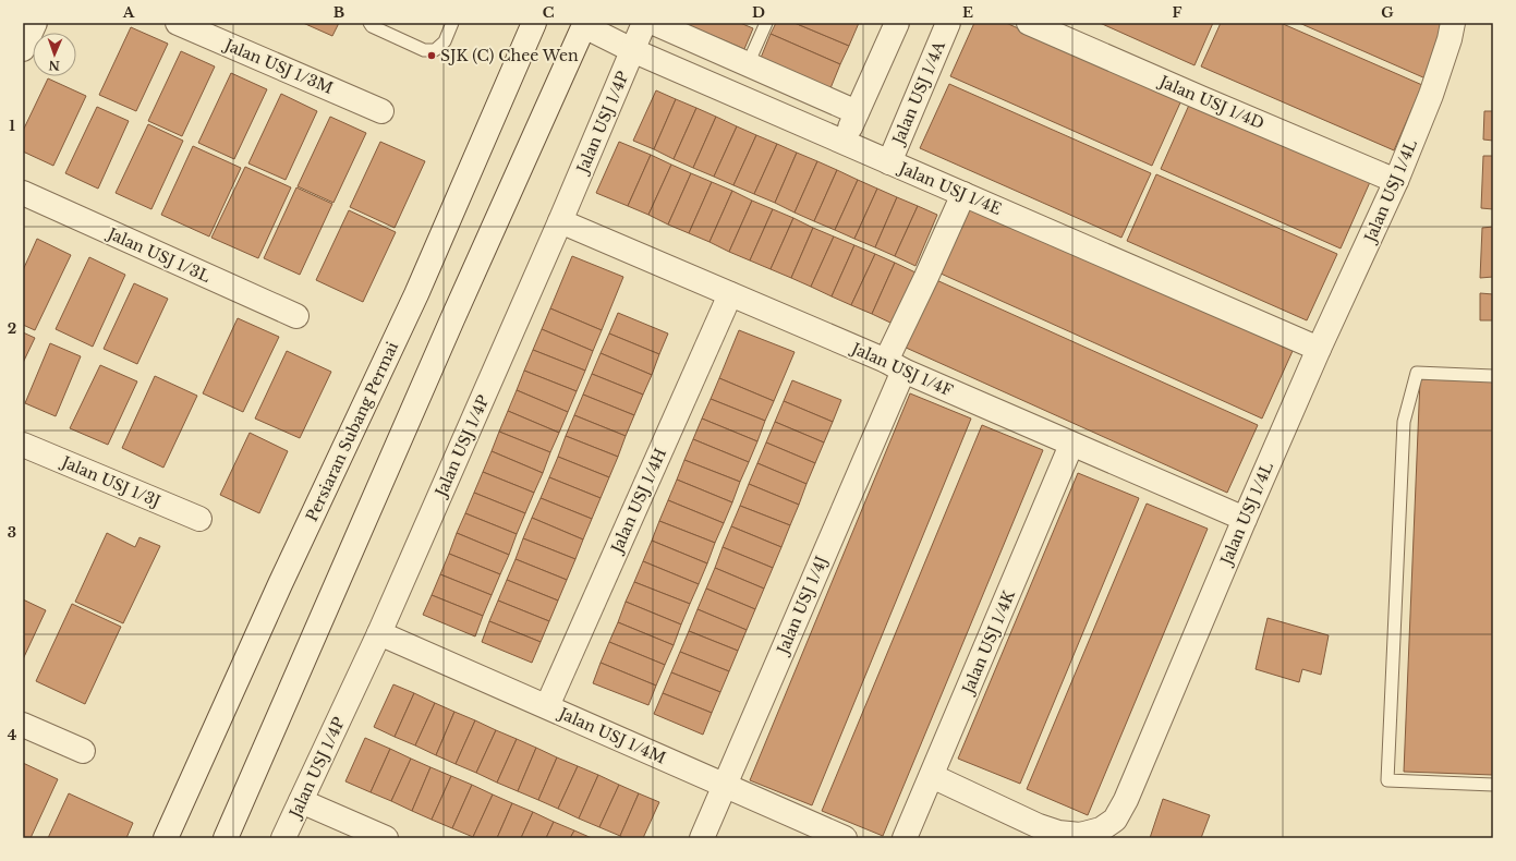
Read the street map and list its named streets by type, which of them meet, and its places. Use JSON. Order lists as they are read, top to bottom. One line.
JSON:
{"streets":{"street":["Jalan USJ 1/3M","Jalan USJ 1/4A","Jalan USJ 1/4D","Jalan USJ 1/4P","Jalan USJ 1/4E","Jalan USJ 1/4L","Jalan USJ 1/3L","Jalan USJ 1/4F","Persiaran Subang Permai","Jalan USJ 1/3J","Jalan USJ 1/4H","Jalan USJ 1/4J","Jalan USJ 1/4K","Jalan USJ 1/4M"]},"crossings":[["Jalan USJ 1/4A","Jalan USJ 1/4E"],["Jalan USJ 1/4D","Jalan USJ 1/4L"],["Jalan USJ 1/4P","Jalan USJ 1/4E"],["Jalan USJ 1/4P","Jalan USJ 1/4F"],["Jalan USJ 1/4P","Jalan USJ 1/4M"],["Jalan USJ 1/4E","Jalan USJ 1/4L"],["Jalan USJ 1/4E","Jalan USJ 1/4J"],["Jalan USJ 1/4L","Jalan USJ 1/4F"],["Jalan USJ 1/4L","Jalan USJ 1/4K"],["Jalan USJ 1/4F","Jalan USJ 1/4H"],["Jalan USJ 1/4F","Jalan USJ 1/4J"],["Jalan USJ 1/4F","Jalan USJ 1/4K"],["Jalan USJ 1/4H","Jalan USJ 1/4M"],["Jalan USJ 1/4J","Jalan USJ 1/4M"]],"places":["SJK (C) Chee Wen"],"north":"bottom","grid":{"columns":["A","B","C","D","E","F","G"],"rows":["1","2","3","4"]}}
